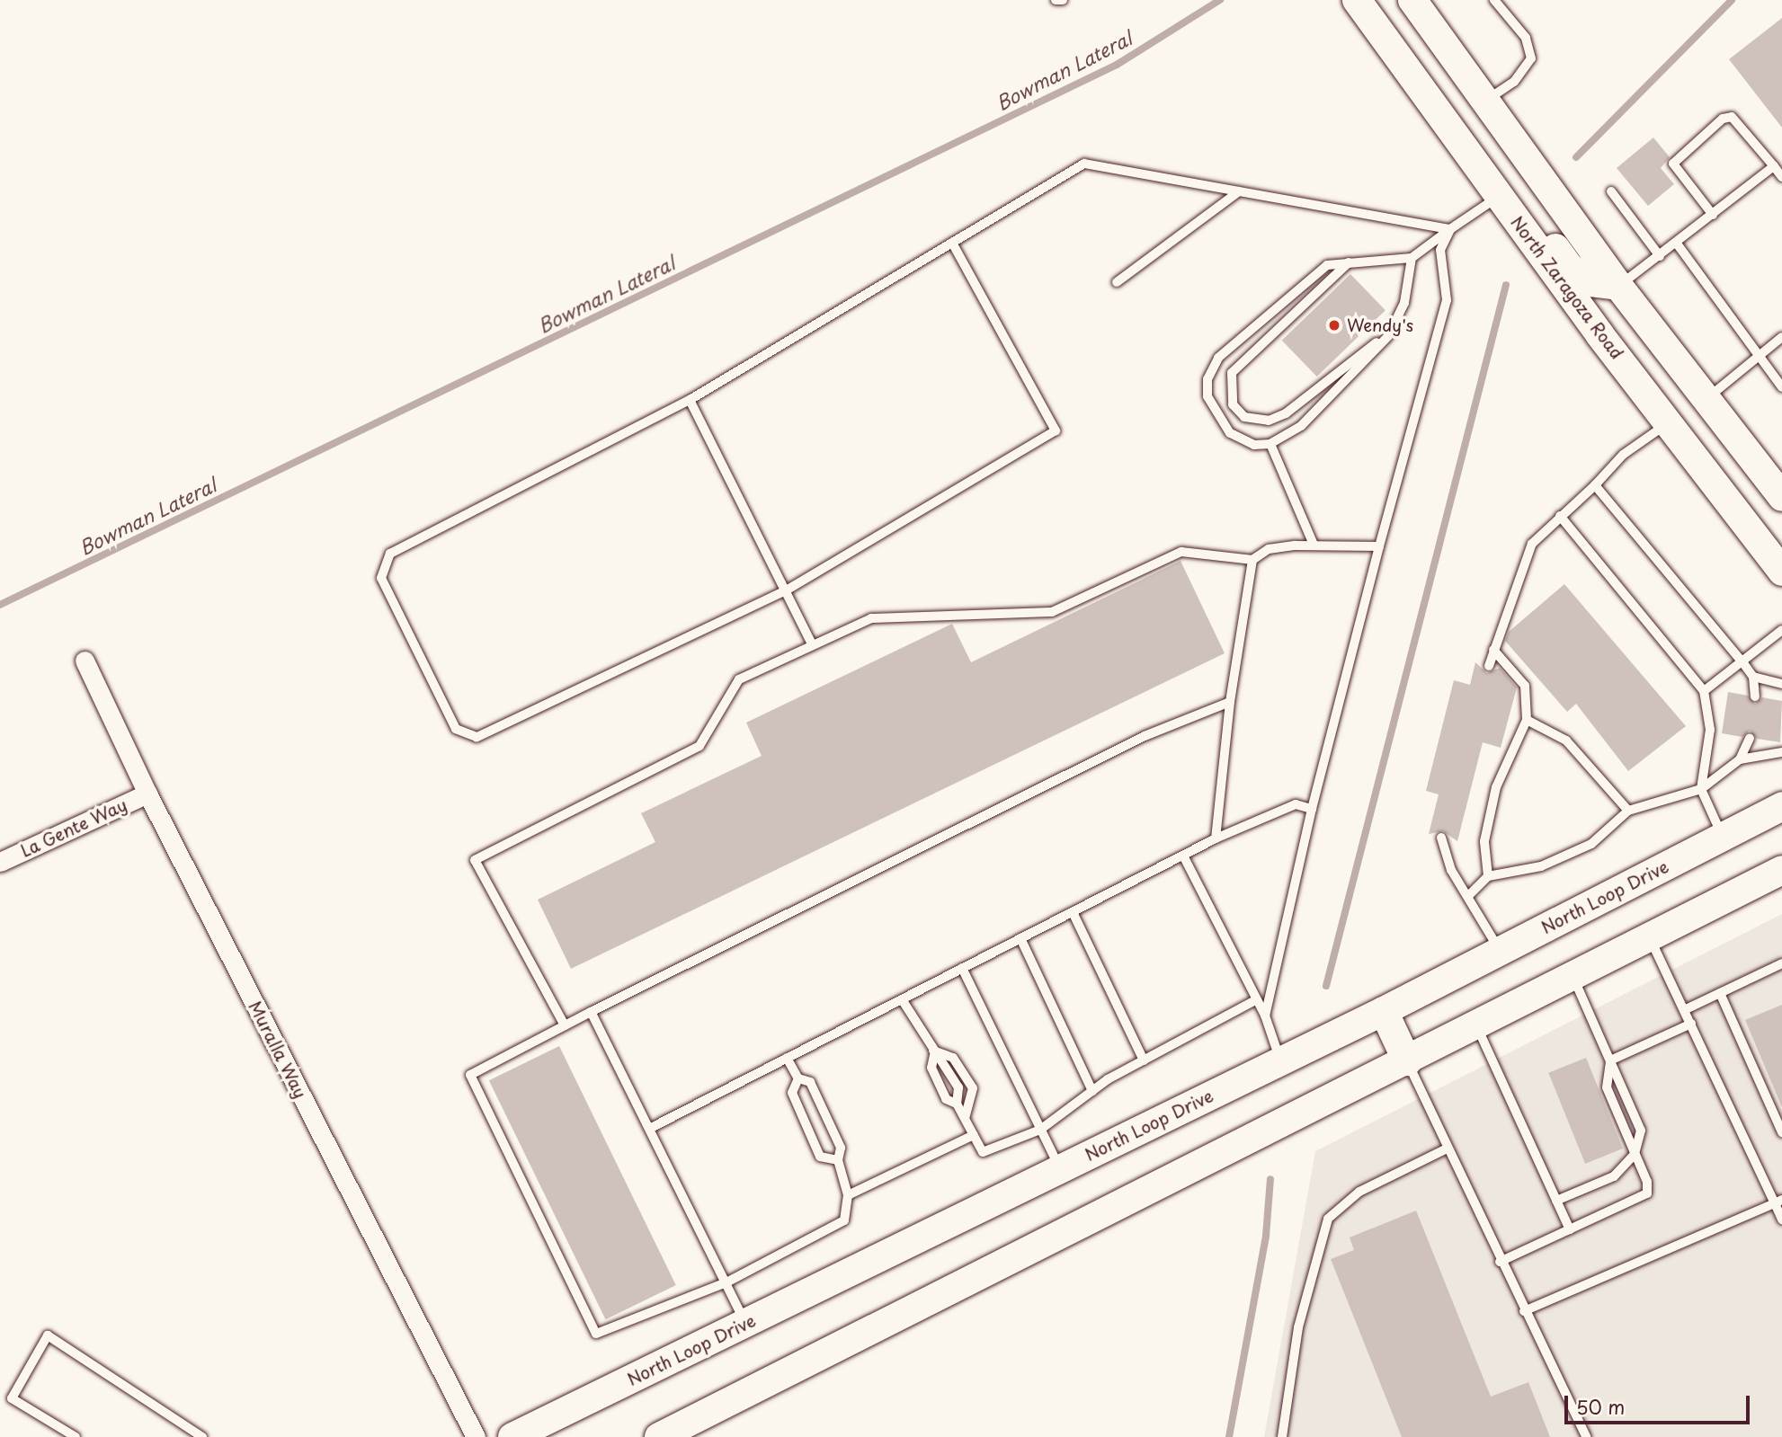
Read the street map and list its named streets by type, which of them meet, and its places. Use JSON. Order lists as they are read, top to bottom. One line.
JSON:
{"streets":{"main road":["North Zaragoza Road","North Loop Drive"],"street":["La Gente Way","Muralla Way"]},"crossings":[["La Gente Way","Muralla Way"]],"water":["Bowman Lateral"],"places":["Wendy's"],"scale_bar":"50 m"}
